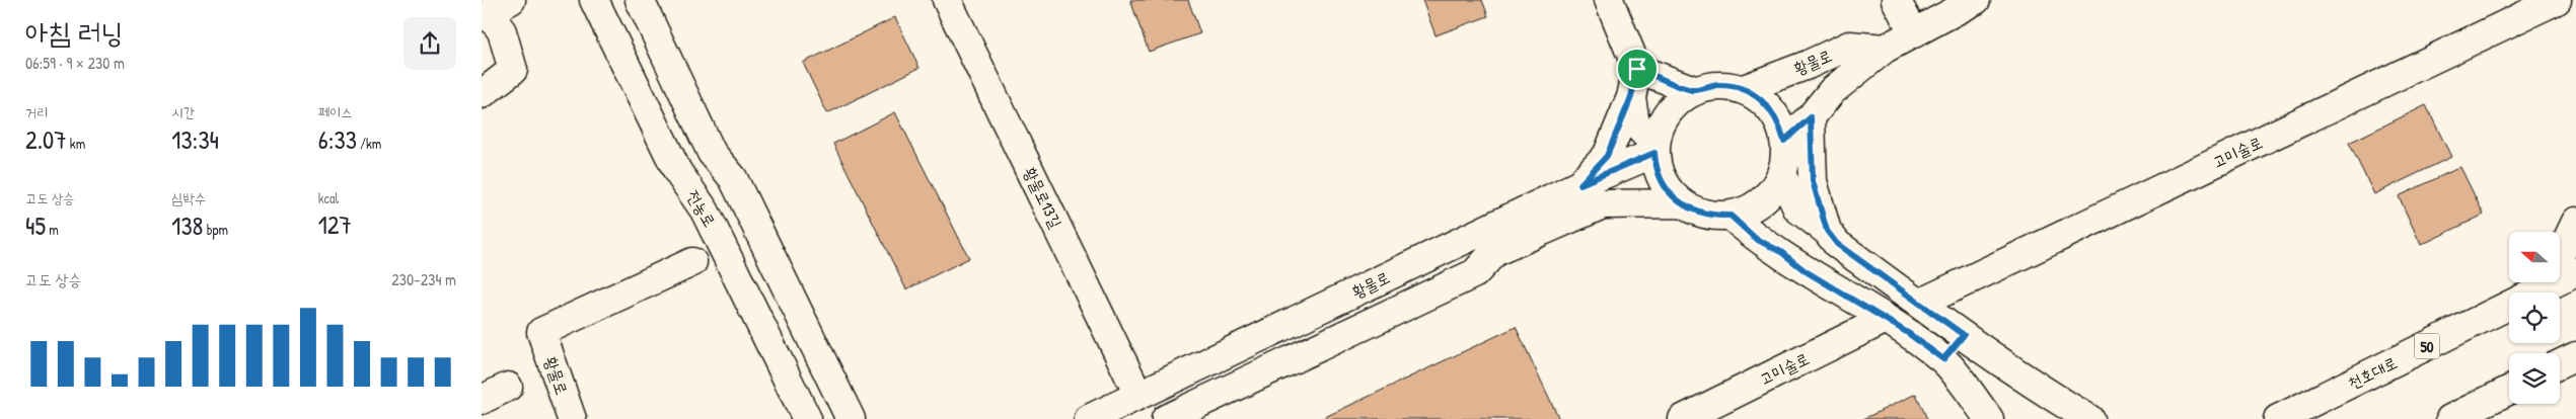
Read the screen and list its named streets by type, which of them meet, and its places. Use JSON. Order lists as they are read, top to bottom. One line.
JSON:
{"streets":{"street":["황물로","고미술로","황물로13길","전농로","50","천호대로"]},"crossings":[["황물로","황물로13길"]],"north":"left","page":{"heading":["아침 러닝","06:59 · 9 × 230 m"],"stats":[["거리","2.07 km"],["시간","13:34"],["페이스","6:33 /km"],["고도 상승","45 m"],["심박수","138 bpm"],["kcal","127"]],"chart":["고도 상승","230–234 m"]}}
